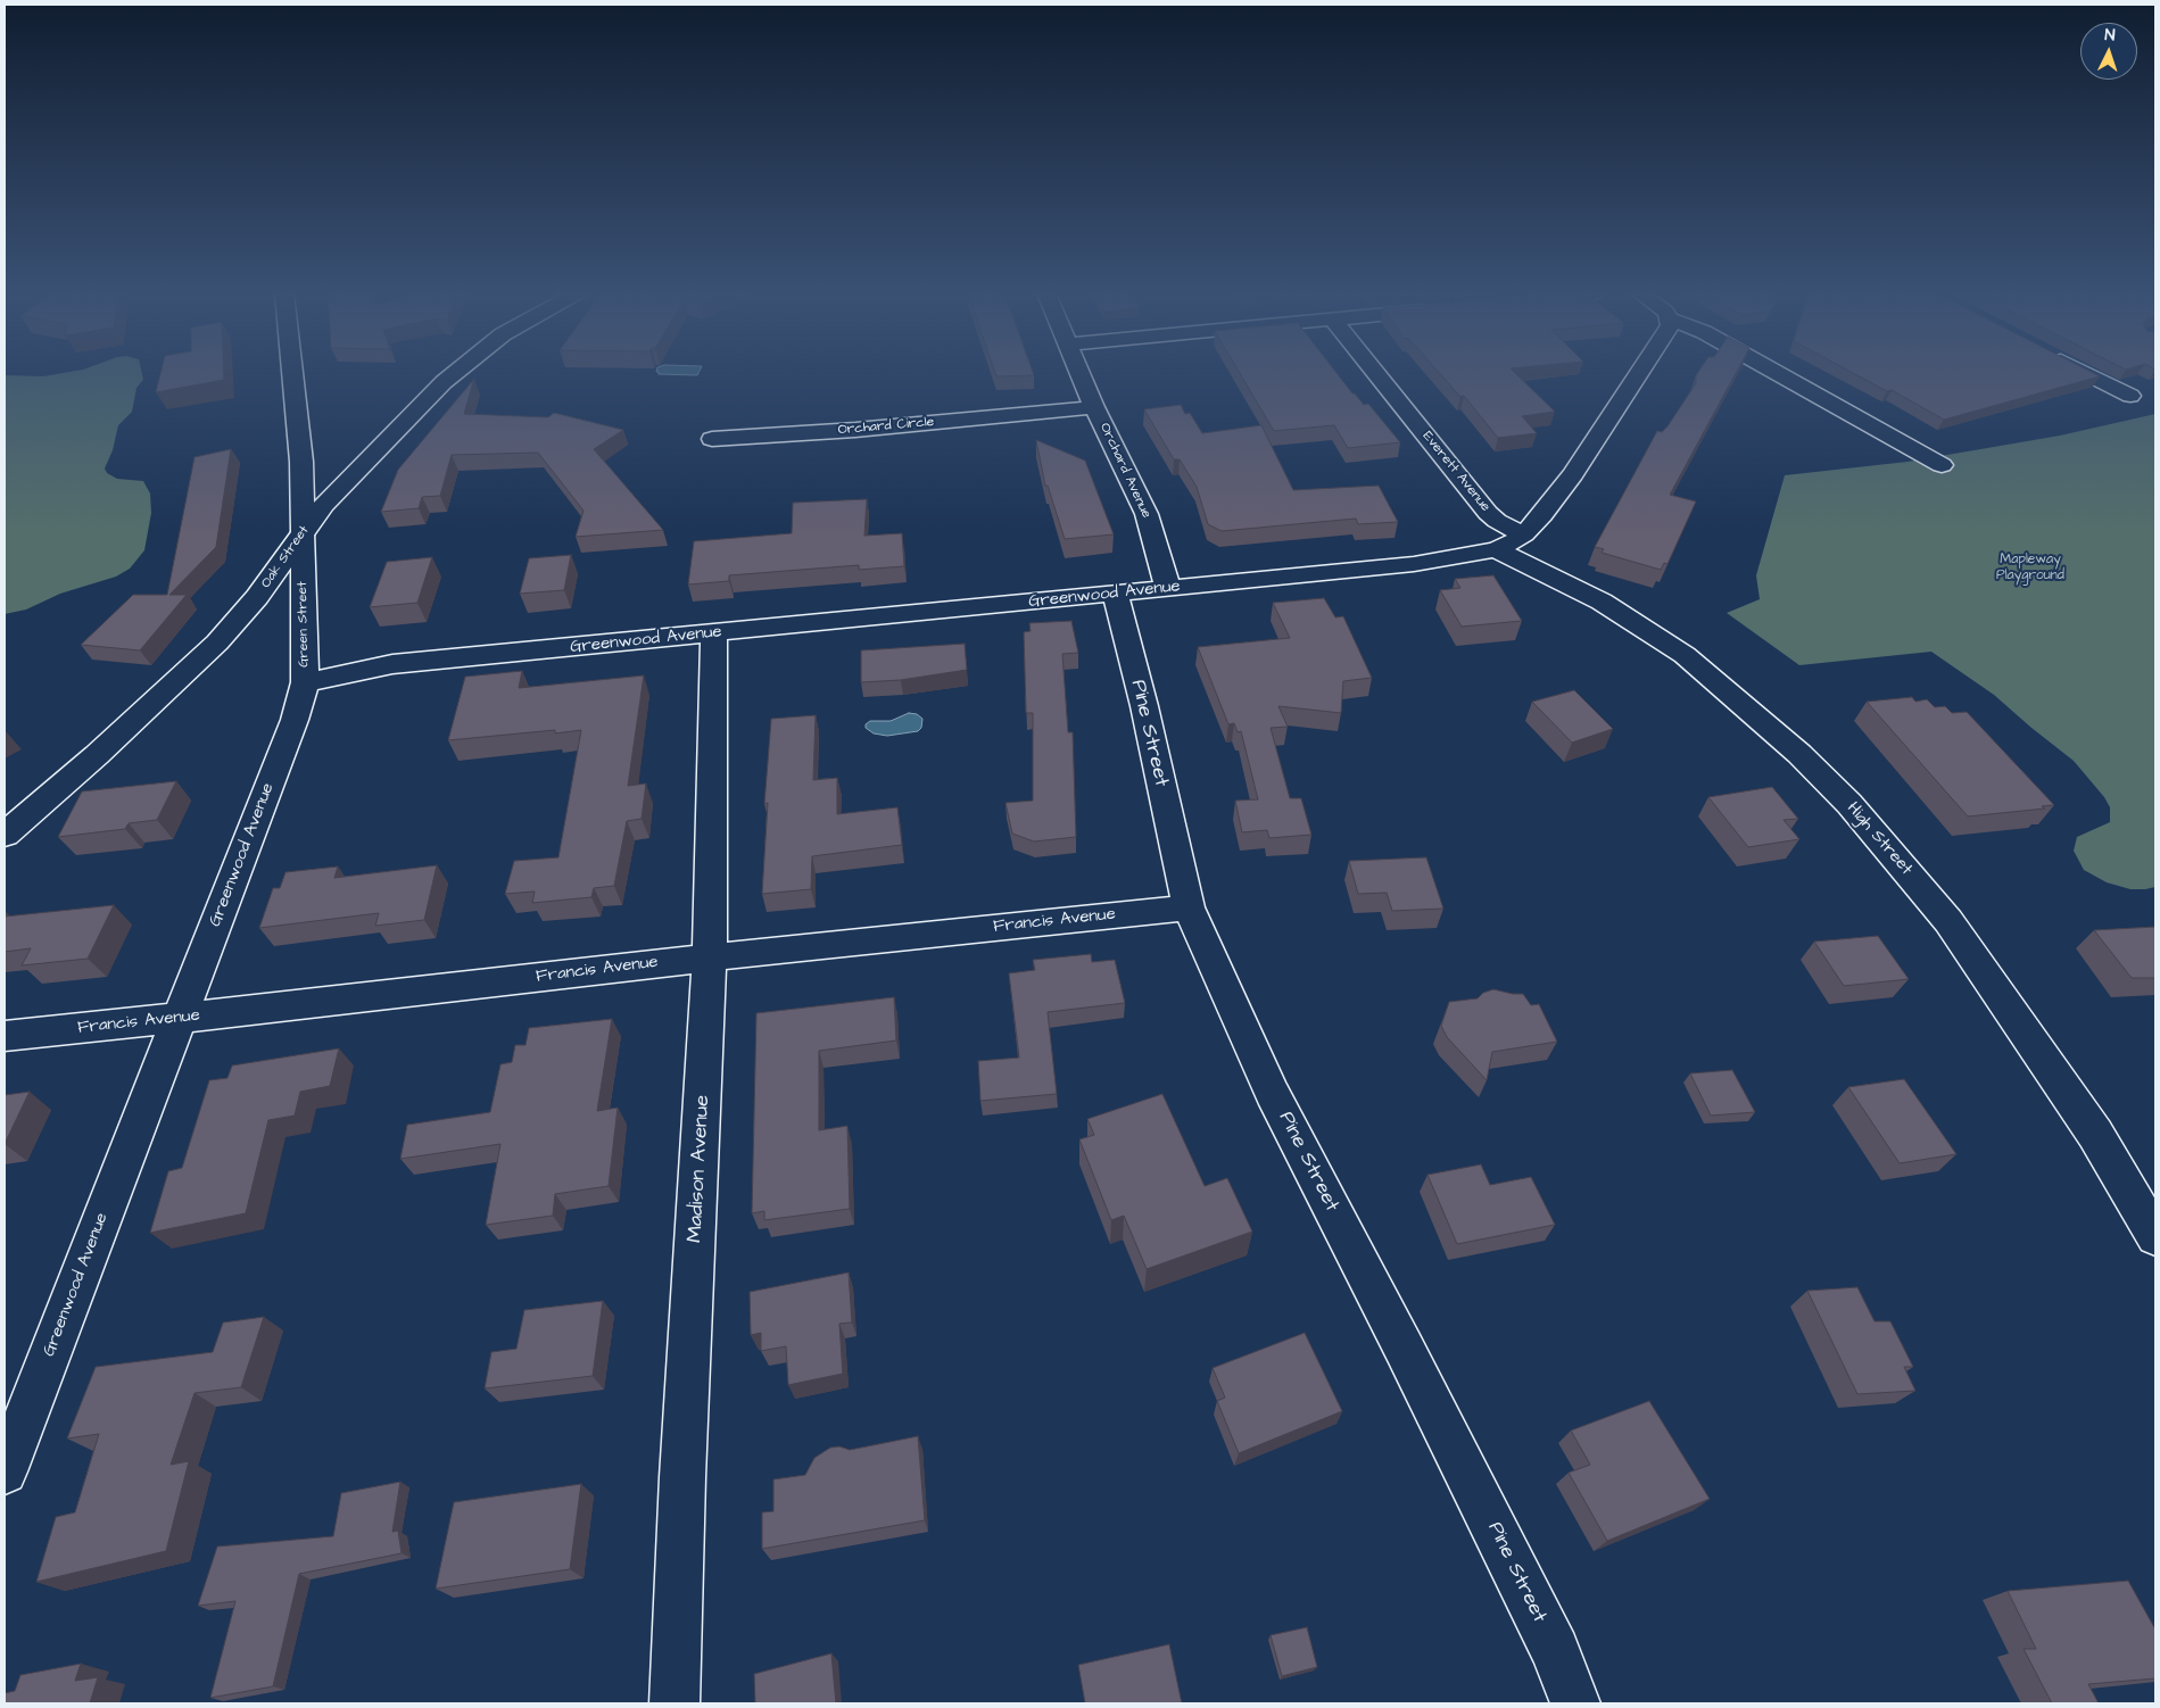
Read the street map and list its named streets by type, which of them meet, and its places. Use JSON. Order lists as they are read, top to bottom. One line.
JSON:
{"streets":{"street":["Orchard Circle","Orchard Avenue","Everett Avenue","Oak Street","Greenwood Avenue","Green Street","Pine Street","High Street","Francis Avenue","Madison Avenue"]},"crossings":[["Orchard Circle","Orchard Avenue"],["Orchard Avenue","Greenwood Avenue"],["Everett Avenue","Greenwood Avenue"],["Oak Street","Green Street"],["Greenwood Avenue","Green Street"],["Greenwood Avenue","Pine Street"],["Greenwood Avenue","High Street"],["Greenwood Avenue","Francis Avenue"],["Greenwood Avenue","Madison Avenue"],["Pine Street","Francis Avenue"],["Francis Avenue","Madison Avenue"]],"parks":["Mapleway Playground"],"north":"top"}
